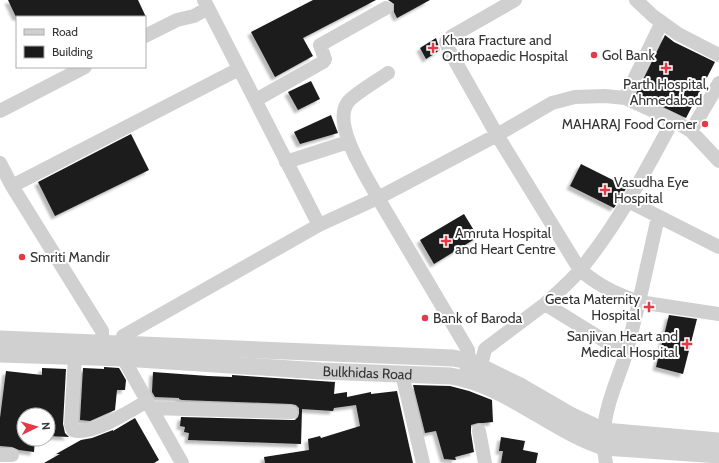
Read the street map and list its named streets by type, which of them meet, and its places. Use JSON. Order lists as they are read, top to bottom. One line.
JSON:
{"streets":{"street":["Bulkhidas Road"]},"places":{"health":["Khara Fracture and Orthopaedic Hospital","Parth Hospital, Ahmedabad","Vasudha Eye Hospital","Amruta Hospital and Heart Centre","Geeta Maternity Hospital","Sanjivan Heart and Medical Hospital"],"other":["Gol Bank","MAHARAJ Food Corner","Smriti Mandir","Bank of Baroda"]},"legend":["Road","Building"],"north":"right"}
